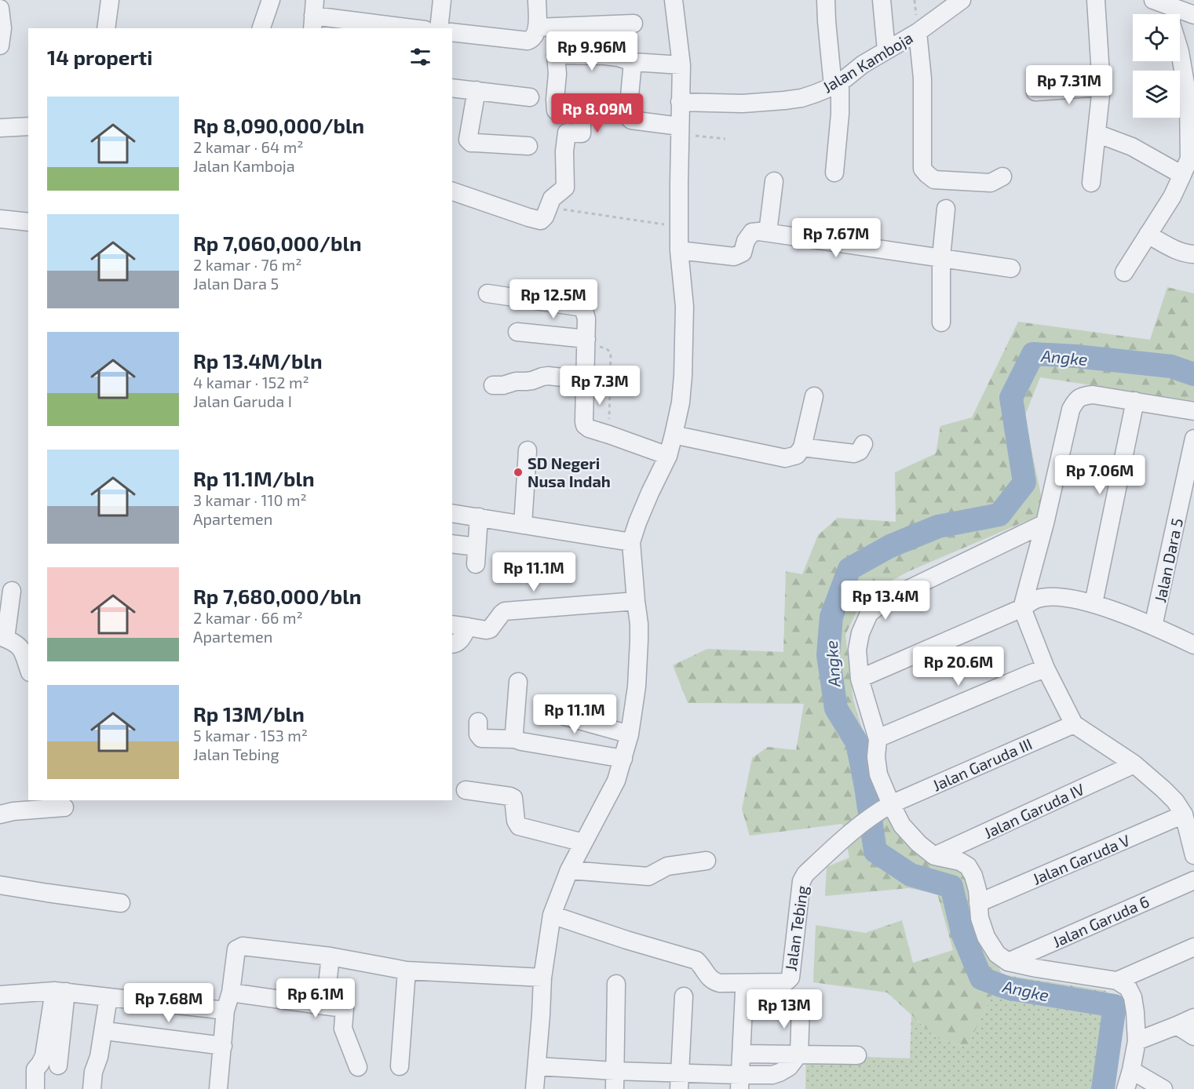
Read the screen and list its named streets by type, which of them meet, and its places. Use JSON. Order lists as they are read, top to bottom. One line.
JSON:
{"streets":{"street":["Jalan Kamboja","Jalan Dara 5","Jalan Garuda III","Jalan Garuda IV","Jalan Garuda V","Jalan Garuda 6","Jalan Tebing"]},"crossings":[["Jalan Garuda III","Jalan Tebing"]],"water":["Angke"],"places":["SD Negeri Nusa Indah"],"page":{"heading":"14 properti","price":["Rp 9.96M","Rp 7.31M","Rp 8.09M","Rp 7.67M","Rp 12.5M","Rp 7.3M","Rp 7.06M","Rp 11.1M","Rp 13.4M","Rp 20.6M","Rp 11.1M","Rp 6.1M","Rp 7.68M","Rp 13M"],"list":[{"name":"Rp 8,090,000/bln","note":"2 kamar · 64 m² · Jalan Kamboja"},{"name":"Rp 7,060,000/bln","note":"2 kamar · 76 m² · Jalan Dara 5"},{"name":"Rp 13.4M/bln","note":"4 kamar · 152 m² · Jalan Garuda I"},{"name":"Rp 11.1M/bln","note":"3 kamar · 110 m² · Apartemen"},{"name":"Rp 7,680,000/bln","note":"2 kamar · 66 m² · Apartemen"},{"name":"Rp 13M/bln","note":"5 kamar · 153 m² · Jalan Tebing"}]}}
